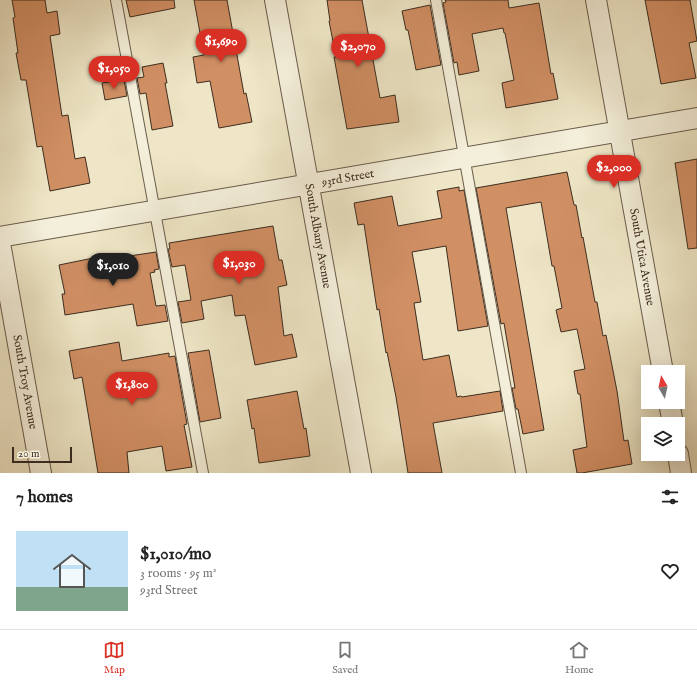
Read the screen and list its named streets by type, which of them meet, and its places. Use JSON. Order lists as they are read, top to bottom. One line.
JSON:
{"streets":{"street":["93rd Street","South Albany Avenue","South Utica Avenue","South Troy Avenue"]},"crossings":[["93rd Street","South Albany Avenue"],["93rd Street","South Utica Avenue"]],"scale_bar":"20 m","north":"top","page":{"price":["$1,690","$2,070","$1,050","$2,000","$1,030","$1,010","$1,800"],"scale":"20 m","heading":"7 homes","list":[{"name":"$1,010/mo","note":"3 rooms · 95 m² · 93rd Street"}],"tabs":["Map","Saved","Home"]}}
